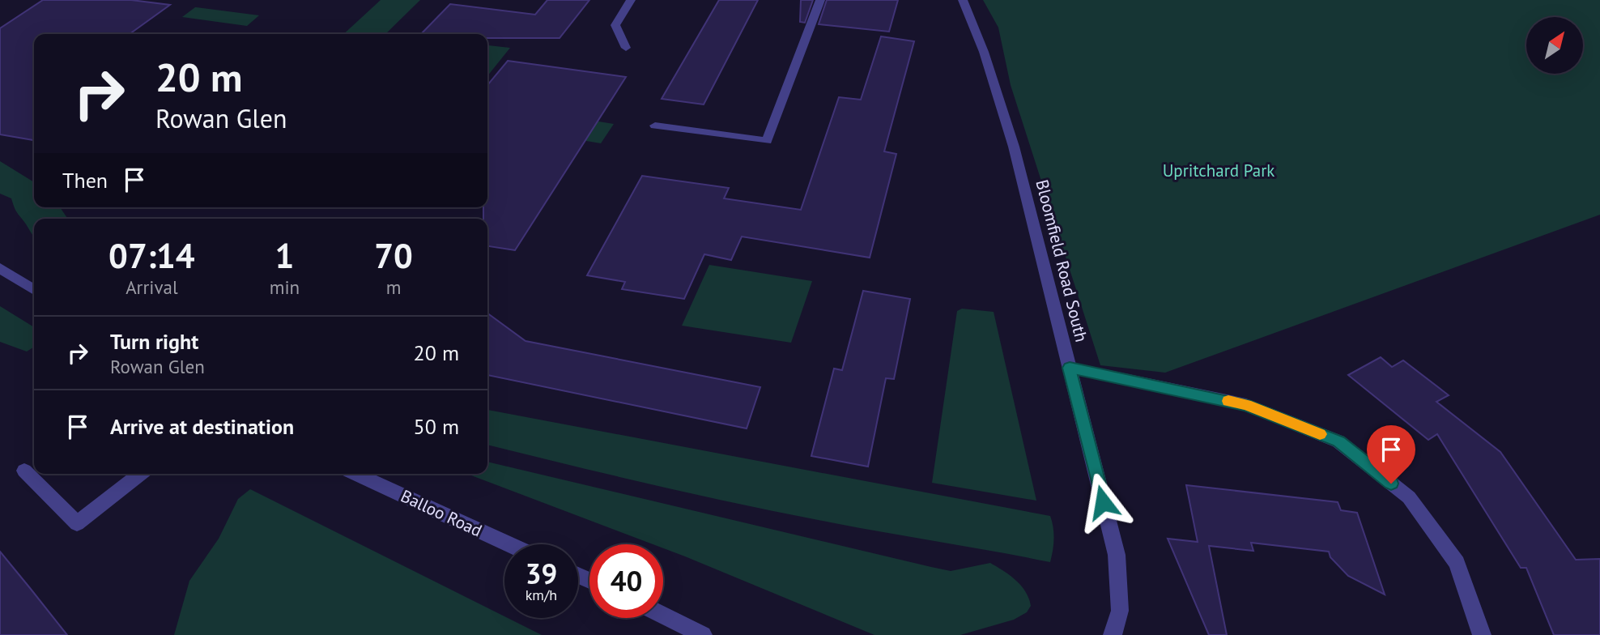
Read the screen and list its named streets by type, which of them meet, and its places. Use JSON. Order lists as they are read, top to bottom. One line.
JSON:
{"streets":{"street":["Bloomfield Road South","Balloo Road"]},"parks":["Upritchard Park"],"north":"top right","page":{"turn":["20 m","Rowan Glen"],"then":"Then","eta":["07:14","Arrival","1","min","70","m"],"list":[{"name":"Turn right","note":"Rowan Glen","value":"20 m"},{"name":"Arrive at destination","value":"50 m"}],"speed":"39 km/h","limit":"40"}}
